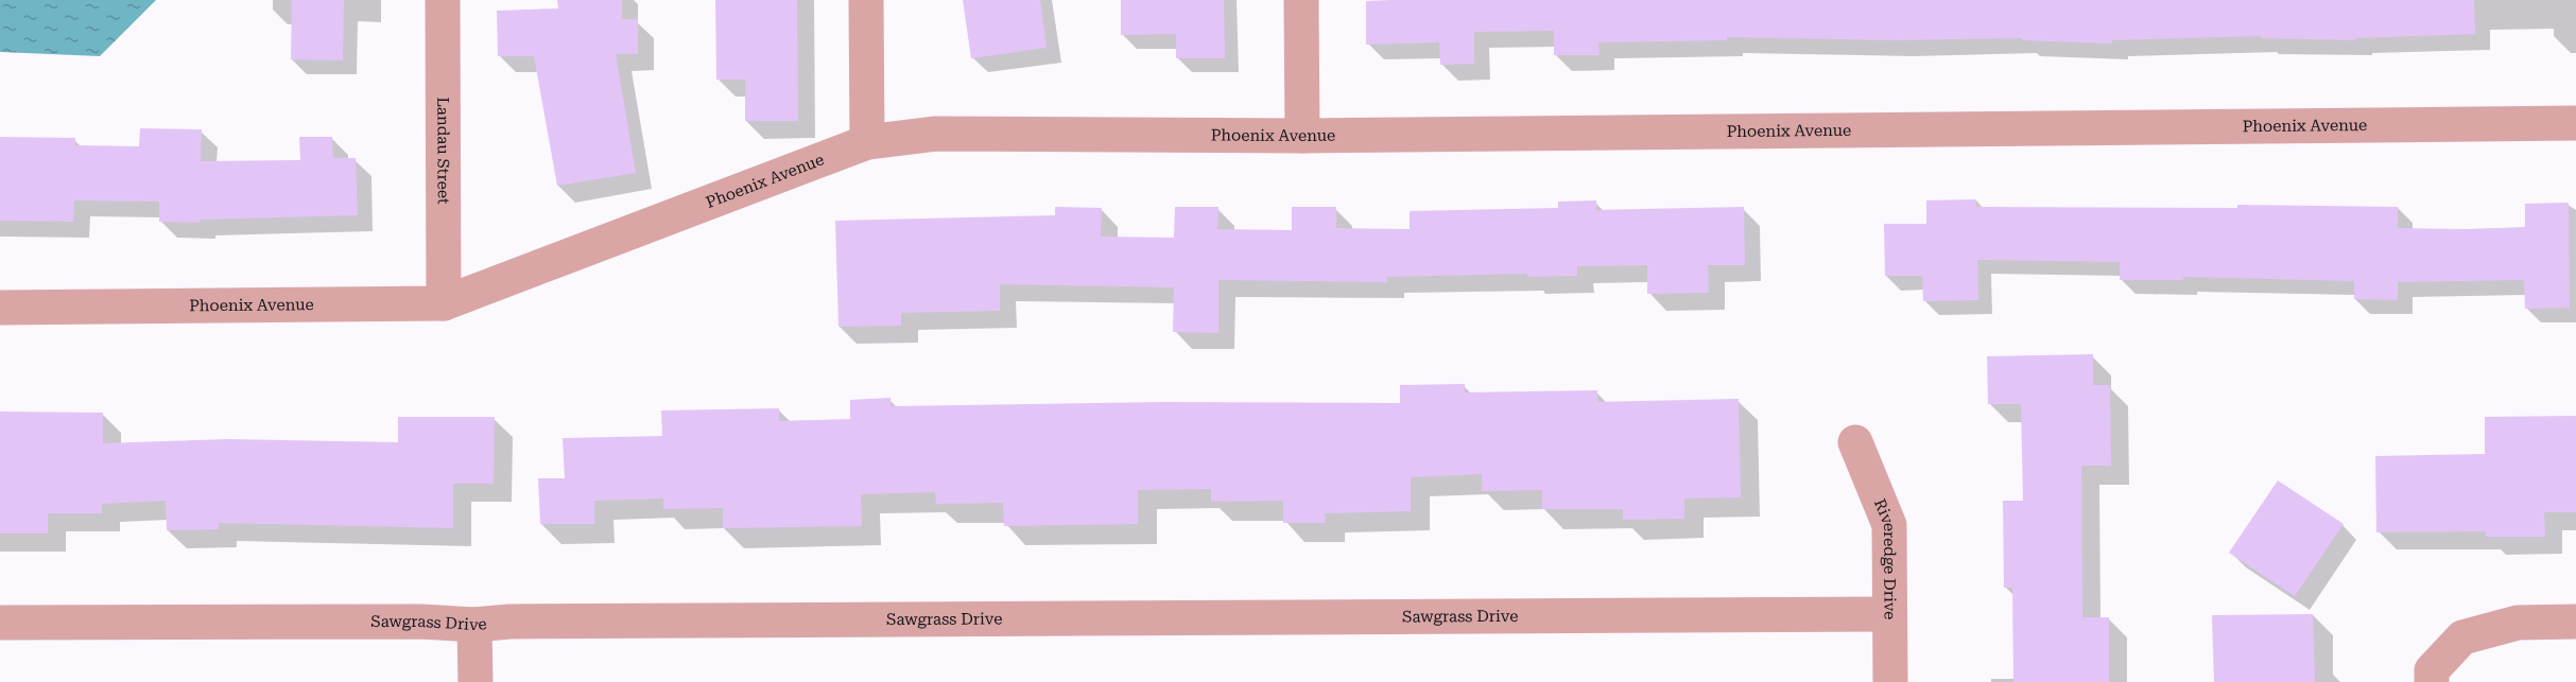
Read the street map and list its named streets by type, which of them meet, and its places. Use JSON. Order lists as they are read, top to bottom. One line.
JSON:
{"streets":{"street":["Phoenix Avenue","Landau Street","Riveredge Drive","Sawgrass Drive"]},"crossings":[["Phoenix Avenue","Landau Street"],["Riveredge Drive","Sawgrass Drive"]]}
